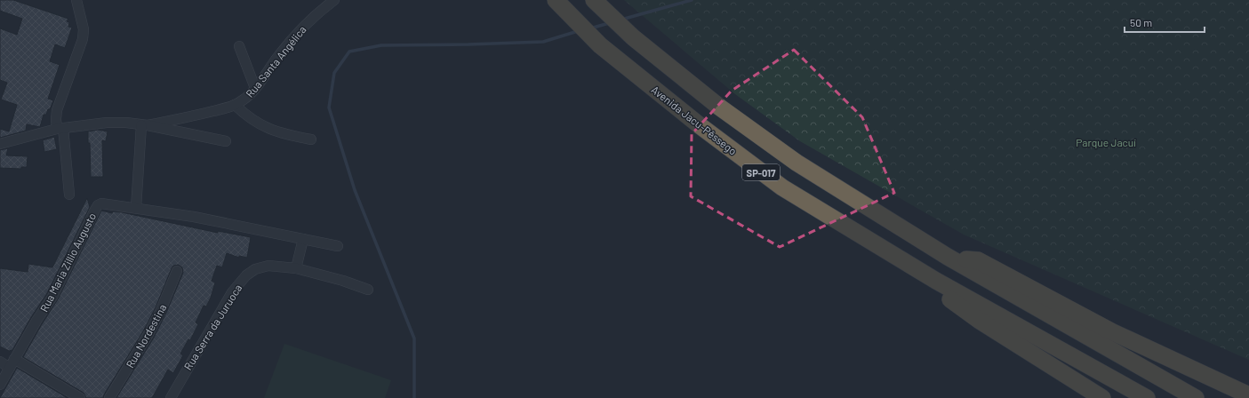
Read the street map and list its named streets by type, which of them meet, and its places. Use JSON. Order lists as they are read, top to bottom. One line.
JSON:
{"streets":{"highway":["Avenida Jacu-Pêssego","SP-017"],"street":["Rua Santa Angélica","Rua Maria Zillio Augusto","Rua Serra da Juruoca","Rua Nordestina"]},"parks":["Parque Jacuí"],"scale_bar":"50 m"}
